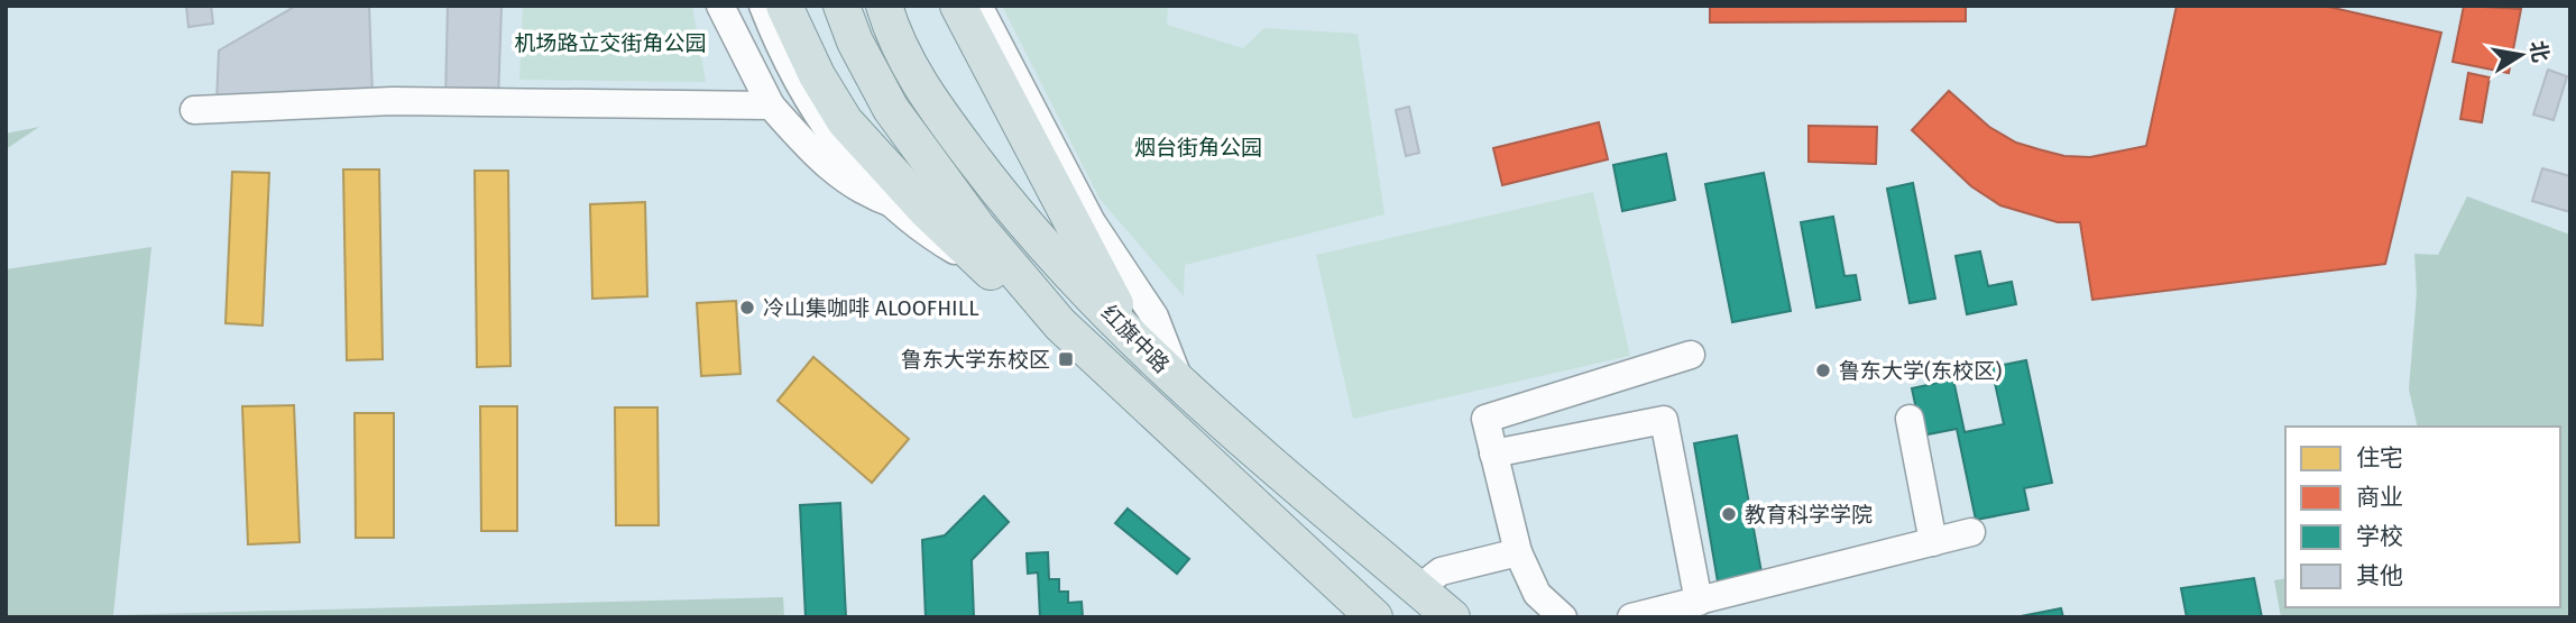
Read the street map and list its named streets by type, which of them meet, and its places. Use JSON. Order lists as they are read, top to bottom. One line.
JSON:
{"streets":{"main road":["红旗中路"]},"parks":["机场路立交街角公园","烟台街角公园"],"places":{"other":["冷山集咖啡 ALOOFHILL","鲁东大学(东校区)","教育科学学院"],"transit":["鲁东大学东校区"]},"legend":["住宅","商业","学校","其他"],"north":"right"}
